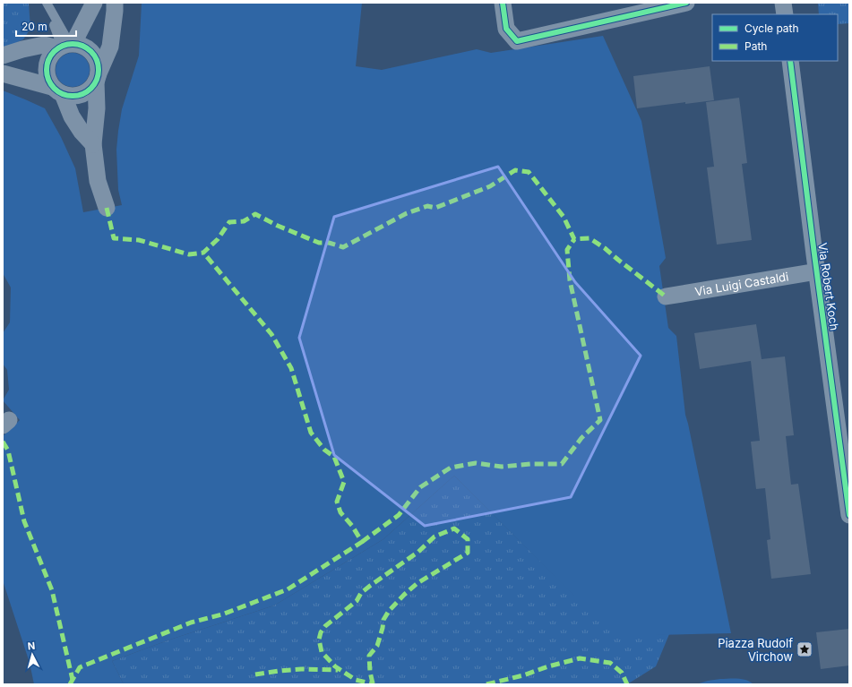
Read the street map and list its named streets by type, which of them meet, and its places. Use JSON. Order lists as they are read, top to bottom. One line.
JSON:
{"streets":{"street":["Via Luigi Castaldi","Via Robert Koch"]},"crossings":[["Via Luigi Castaldi","Via Robert Koch"]],"places":{"place":["Piazza Rudolf Virchow"]},"legend":["Cycle path","Path"],"scale_bar":"20 m","north":"top"}
